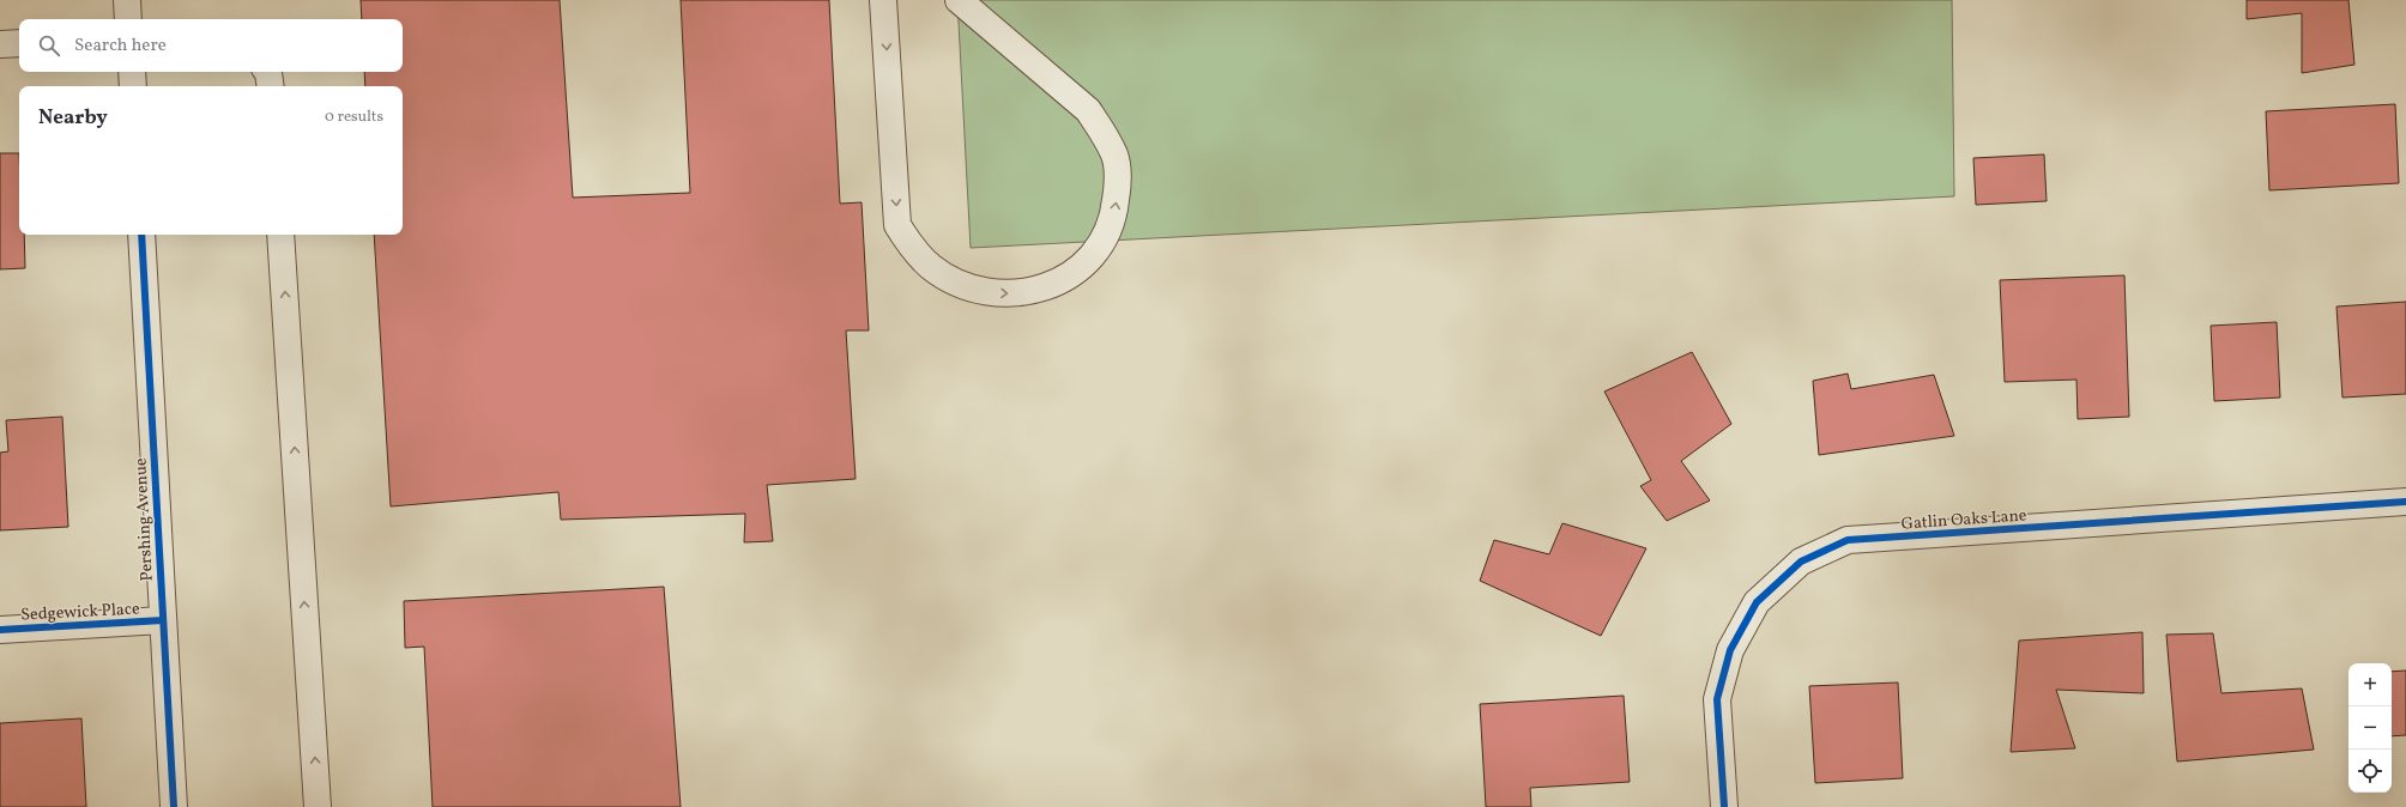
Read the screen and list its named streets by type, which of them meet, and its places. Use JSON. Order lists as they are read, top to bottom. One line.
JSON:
{"streets":{"street":["Gatlin Oaks Lane","Pershing Avenue","Sedgewick Place"]},"crossings":[["Pershing Avenue","Sedgewick Place"]],"page":{"search":"Search here","heading":["Nearby","0 results"],"map_buttons":["+","−"]}}
